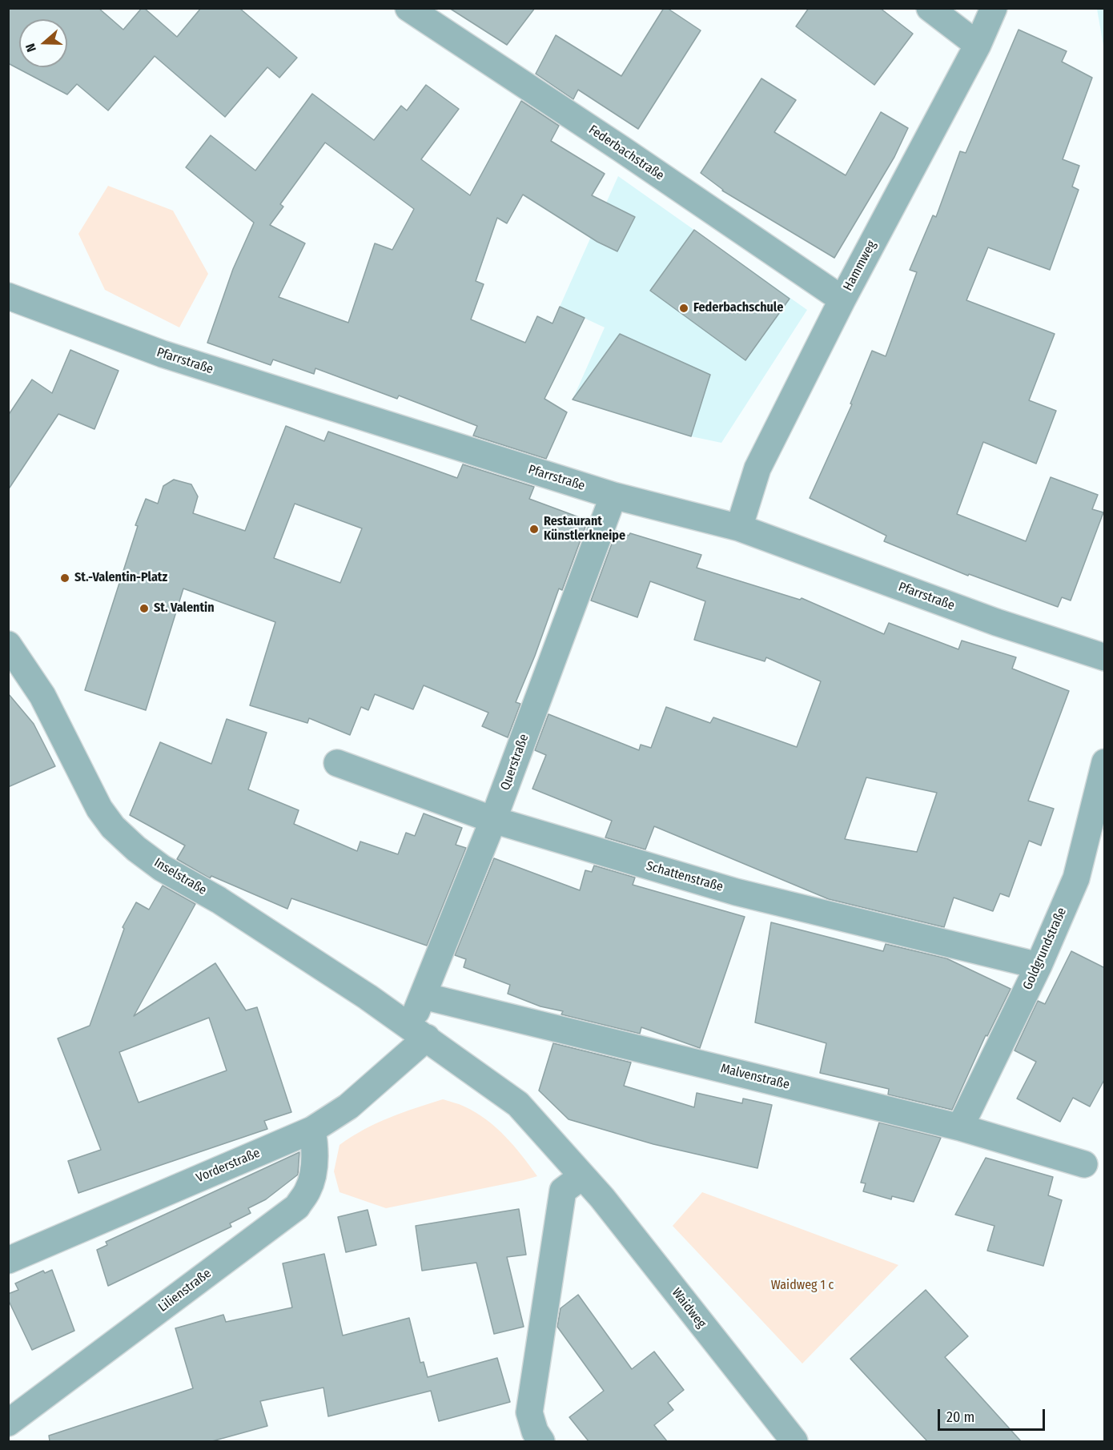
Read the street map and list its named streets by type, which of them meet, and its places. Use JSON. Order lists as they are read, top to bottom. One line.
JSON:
{"streets":{"street":["Federbachstraße","Hammweg","Pfarrstraße","Querstraße","Inselstraße","Schattenstraße","Goldgrundstraße","Malvenstraße","Vorderstraße","Lilienstraße","Waidweg"]},"crossings":[["Federbachstraße","Hammweg"],["Hammweg","Pfarrstraße"],["Pfarrstraße","Querstraße"],["Querstraße","Inselstraße"],["Querstraße","Schattenstraße"],["Querstraße","Malvenstraße"],["Querstraße","Vorderstraße"],["Querstraße","Waidweg"],["Inselstraße","Vorderstraße"],["Inselstraße","Waidweg"],["Schattenstraße","Goldgrundstraße"],["Goldgrundstraße","Malvenstraße"],["Vorderstraße","Lilienstraße"],["Vorderstraße","Waidweg"]],"parks":["Waidweg 1 c"],"places":["Federbachschule","Restaurant Künstlerkneipe","St.-Valentin-Platz","St. Valentin"],"scale_bar":"20 m","north":"left"}
